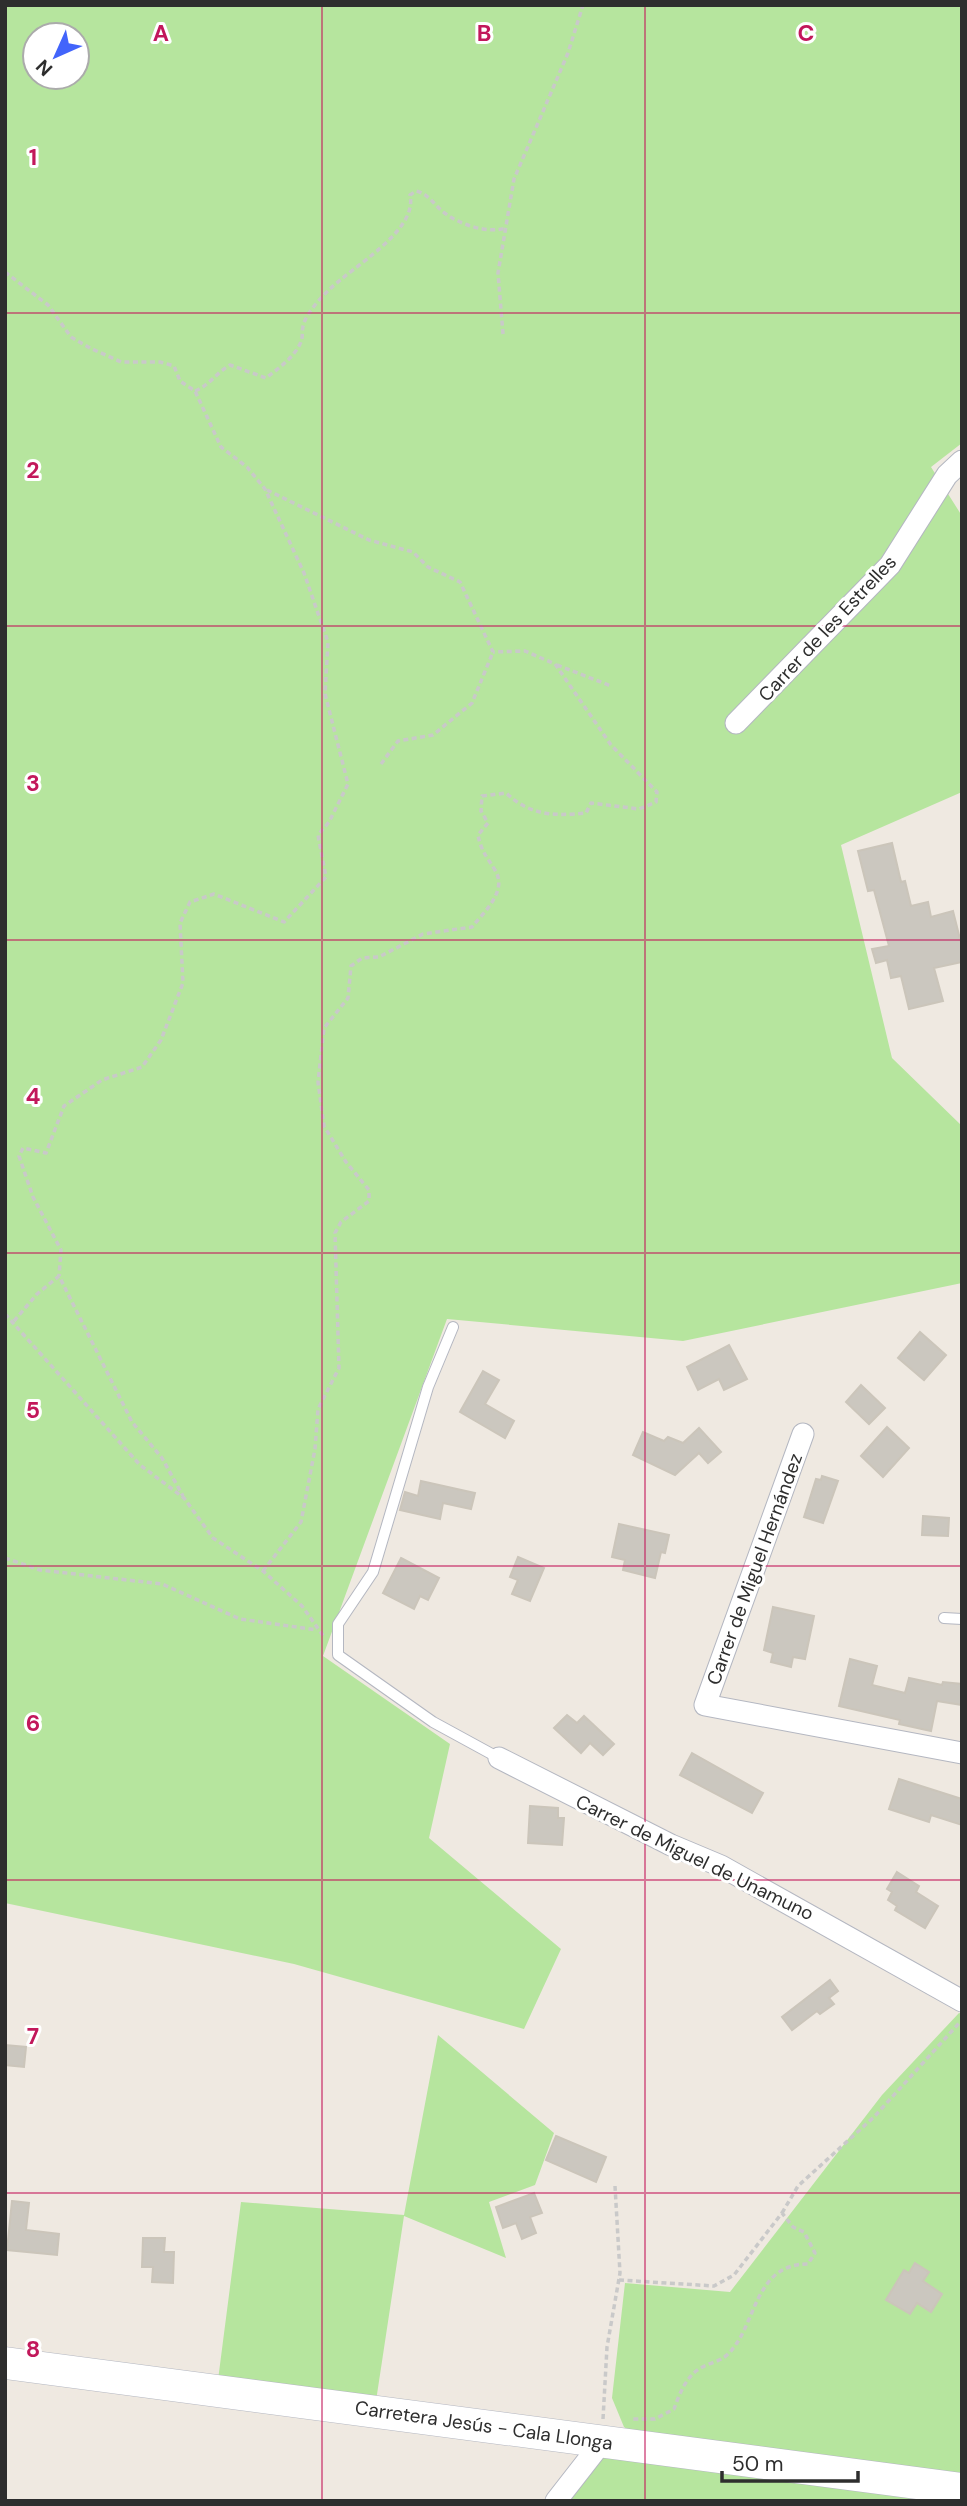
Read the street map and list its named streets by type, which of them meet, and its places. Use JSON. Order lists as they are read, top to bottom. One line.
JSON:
{"streets":{"main road":["Carretera Jesús - Cala Llonga"],"street":["Carrer de les Estrelles","Carrer de Miguel Hernández","Carrer de Miguel de Unamuno"]},"scale_bar":"50 m","north":"bottom left","grid":{"columns":["A","B","C"],"rows":["1","2","3","4","5","6","7","8"]}}
